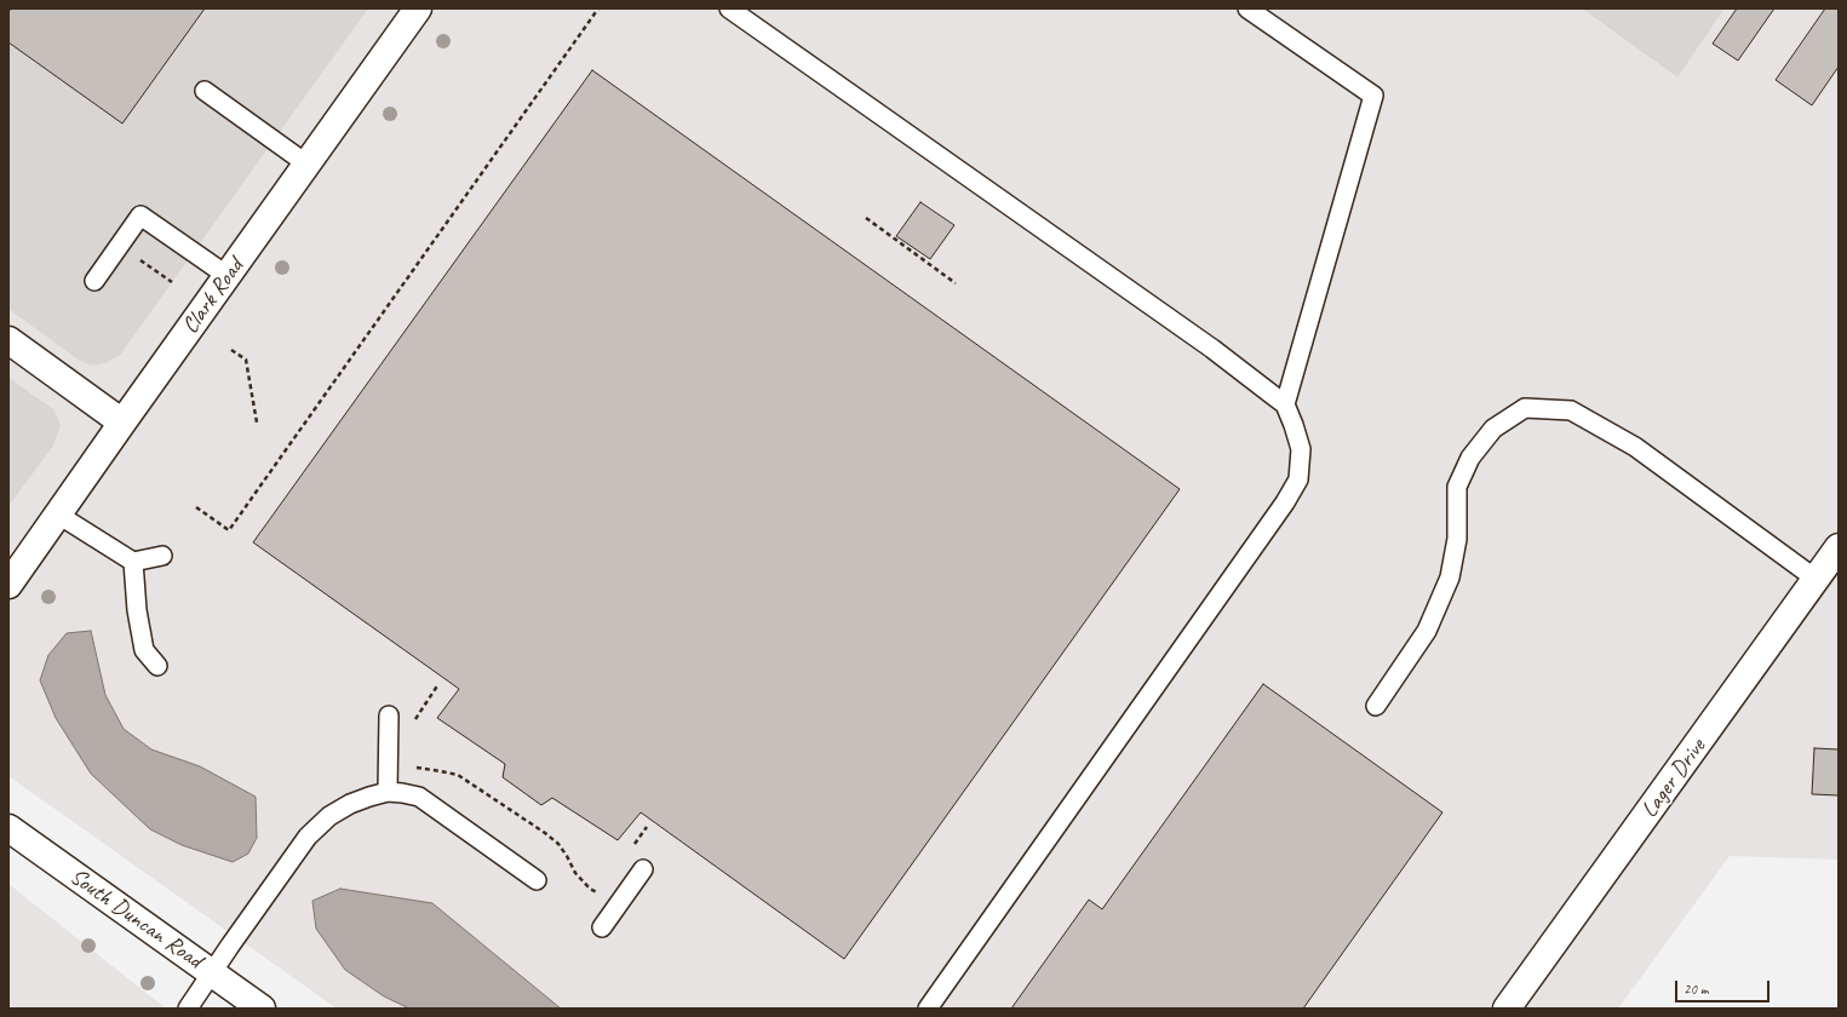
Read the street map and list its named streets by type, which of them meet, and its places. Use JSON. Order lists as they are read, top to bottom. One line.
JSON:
{"streets":{"street":["Clark Road","Lager Drive","South Duncan Road"]},"scale_bar":"20 m"}
